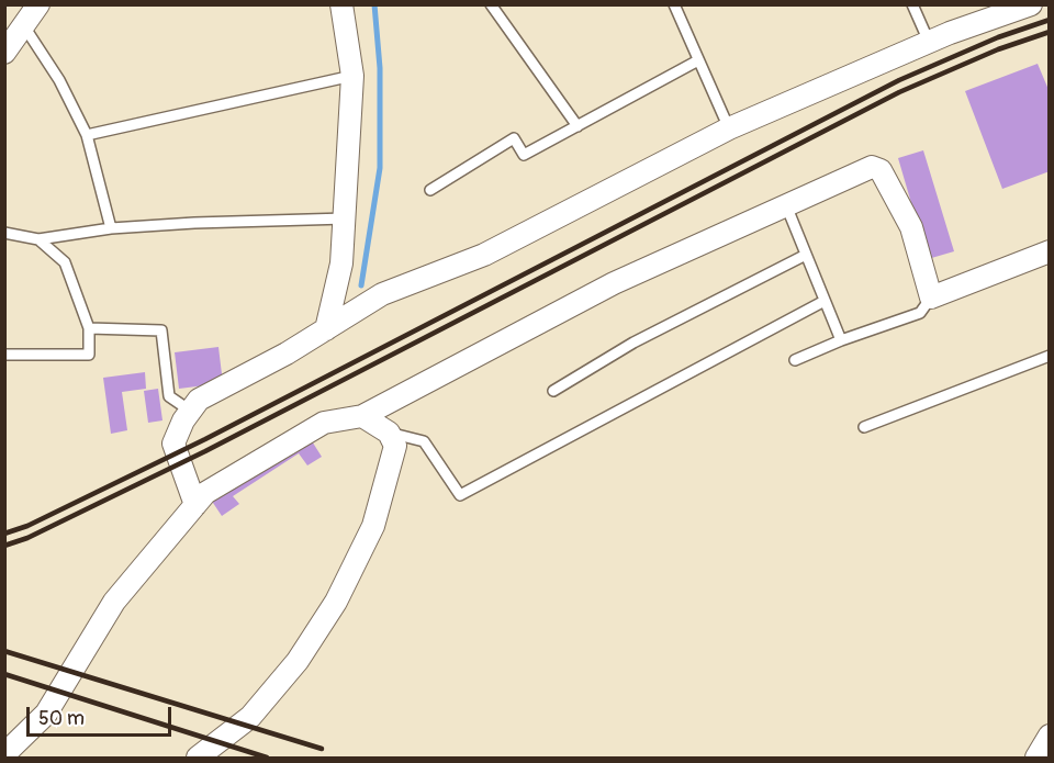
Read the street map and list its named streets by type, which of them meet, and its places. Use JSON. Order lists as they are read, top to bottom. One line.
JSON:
{"scale_bar":"50 m"}
